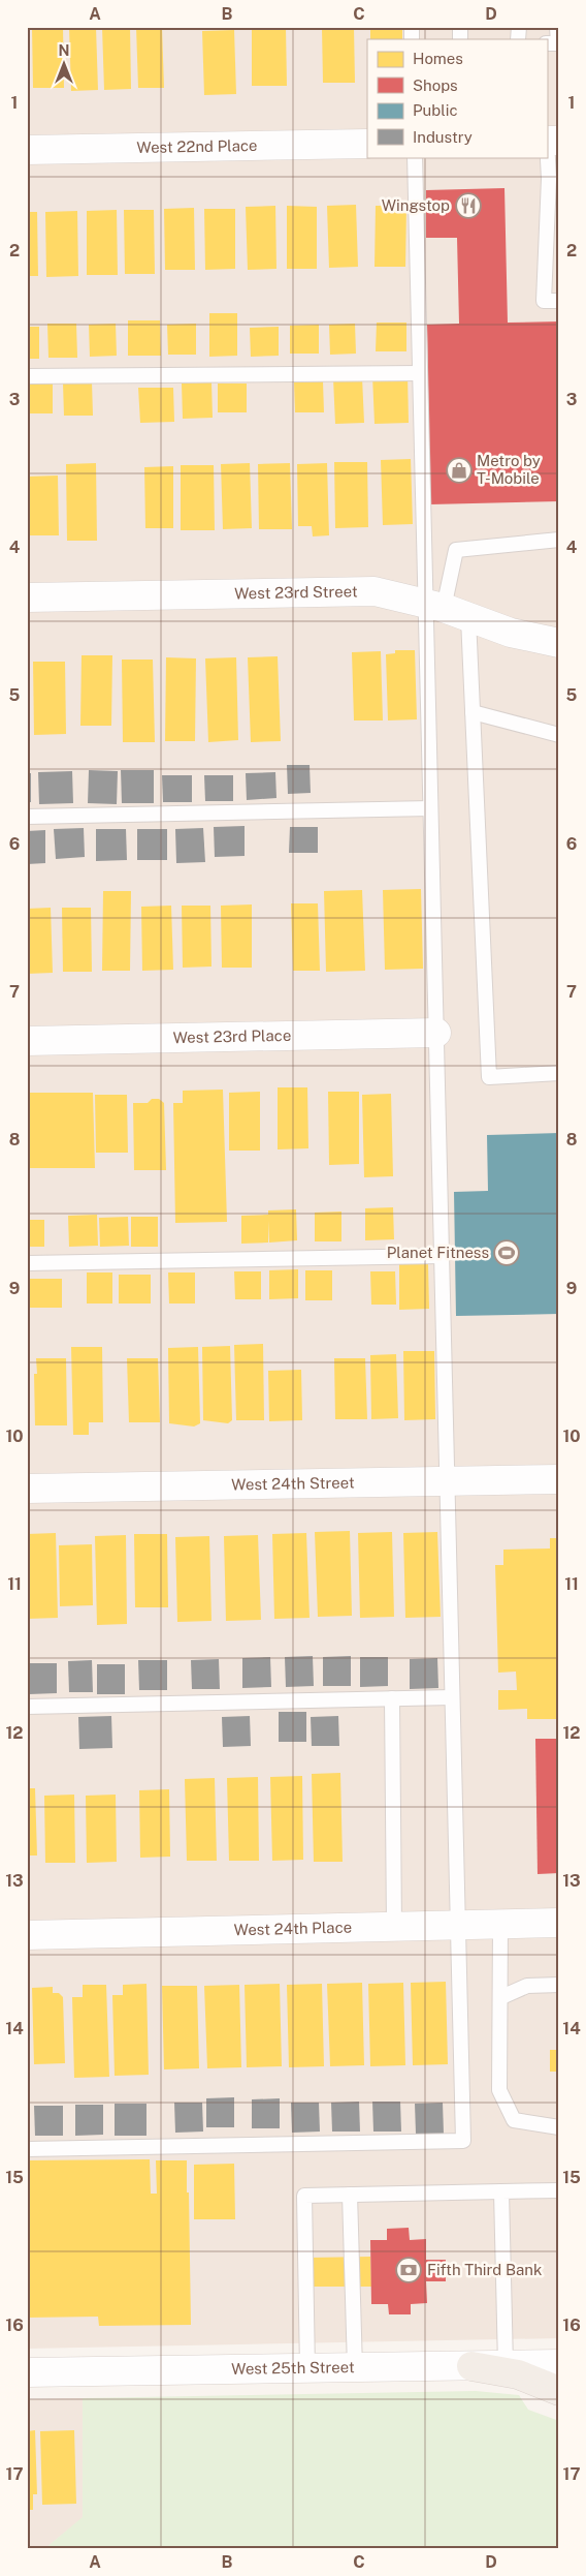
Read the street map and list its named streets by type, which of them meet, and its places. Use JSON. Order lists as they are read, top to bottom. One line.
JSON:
{"streets":{"street":["West 22nd Place","West 23rd Street","West 23rd Place","West 24th Street","West 24th Place","West 25th Street"]},"places":{"restaurant":["Wingstop"],"shop":["Metro by T-Mobile"],"sports":["Planet Fitness"],"bank":["Fifth Third Bank"]},"legend":["Homes","Shops","Public","Industry"],"north":"top","grid":{"columns":["A","B","C","D"],"rows":["1","2","3","4","5","6","7","8","9","10","11","12","13","14","15","16","17"]}}
